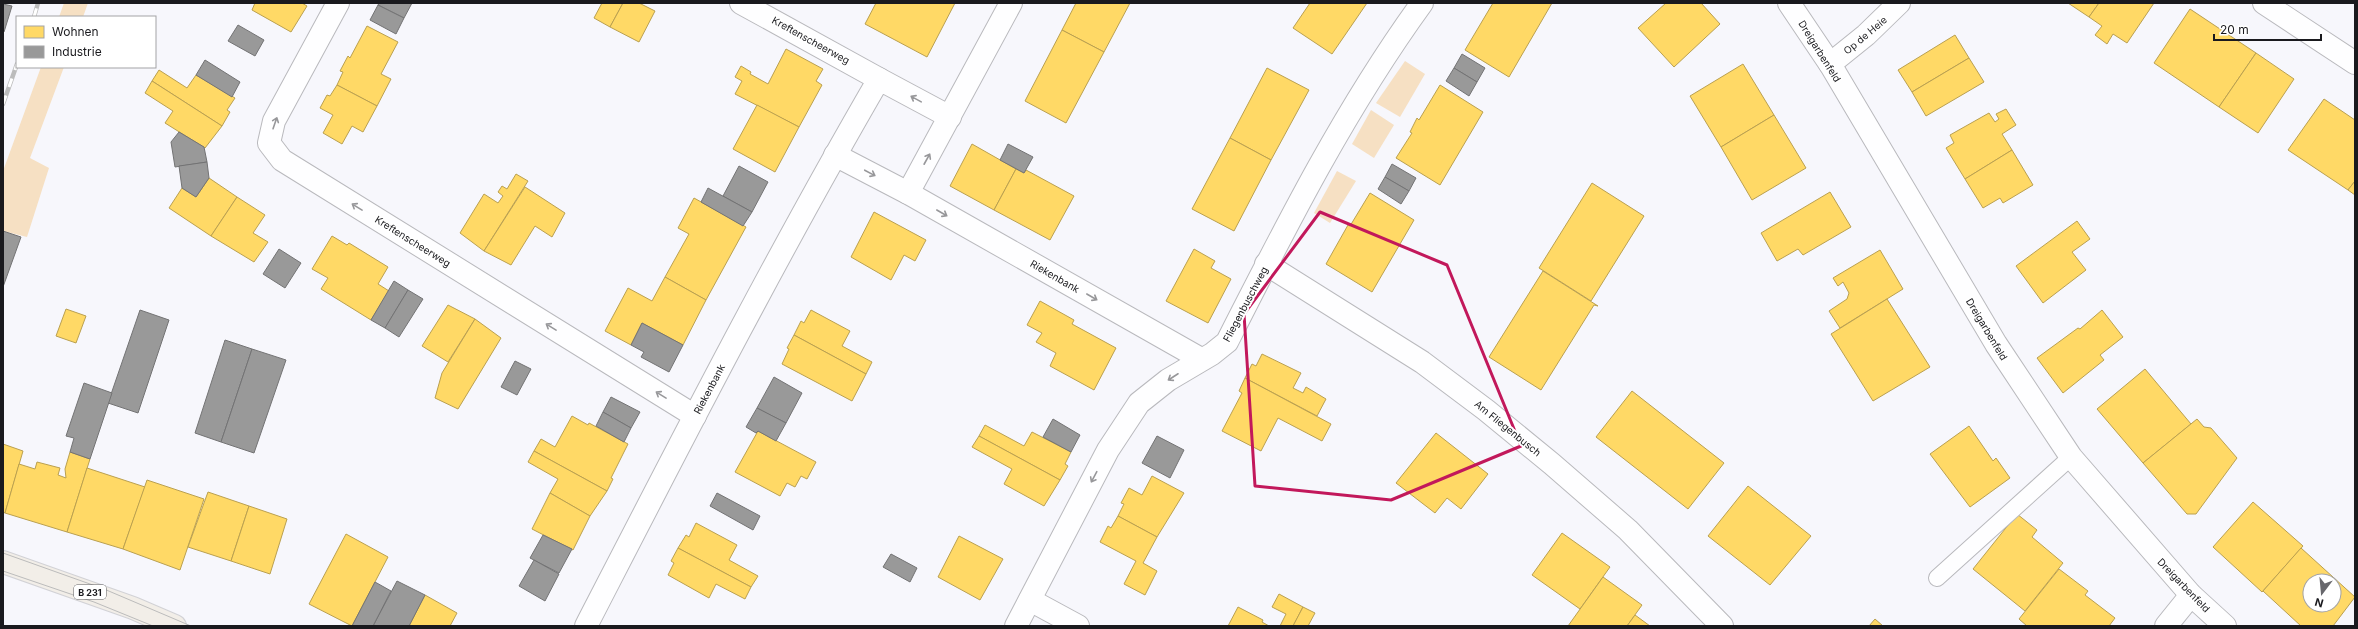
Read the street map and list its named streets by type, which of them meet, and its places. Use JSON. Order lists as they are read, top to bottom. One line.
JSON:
{"streets":{"main road":["B 231"],"street":["Op de Heie","Kreftenscheerweg","Dreigarbenfeld","Riekenbank","Fliegenbuschweg","Am Fliegenbusch"]},"crossings":[["Op de Heie","Dreigarbenfeld"],["Kreftenscheerweg","Riekenbank"],["Riekenbank","Fliegenbuschweg"],["Fliegenbuschweg","Am Fliegenbusch"]],"one_way":["Kreftenscheerweg","Riekenbank","Fliegenbuschweg"],"legend":["Wohnen","Industrie"],"scale_bar":"20 m","north":"bottom"}
